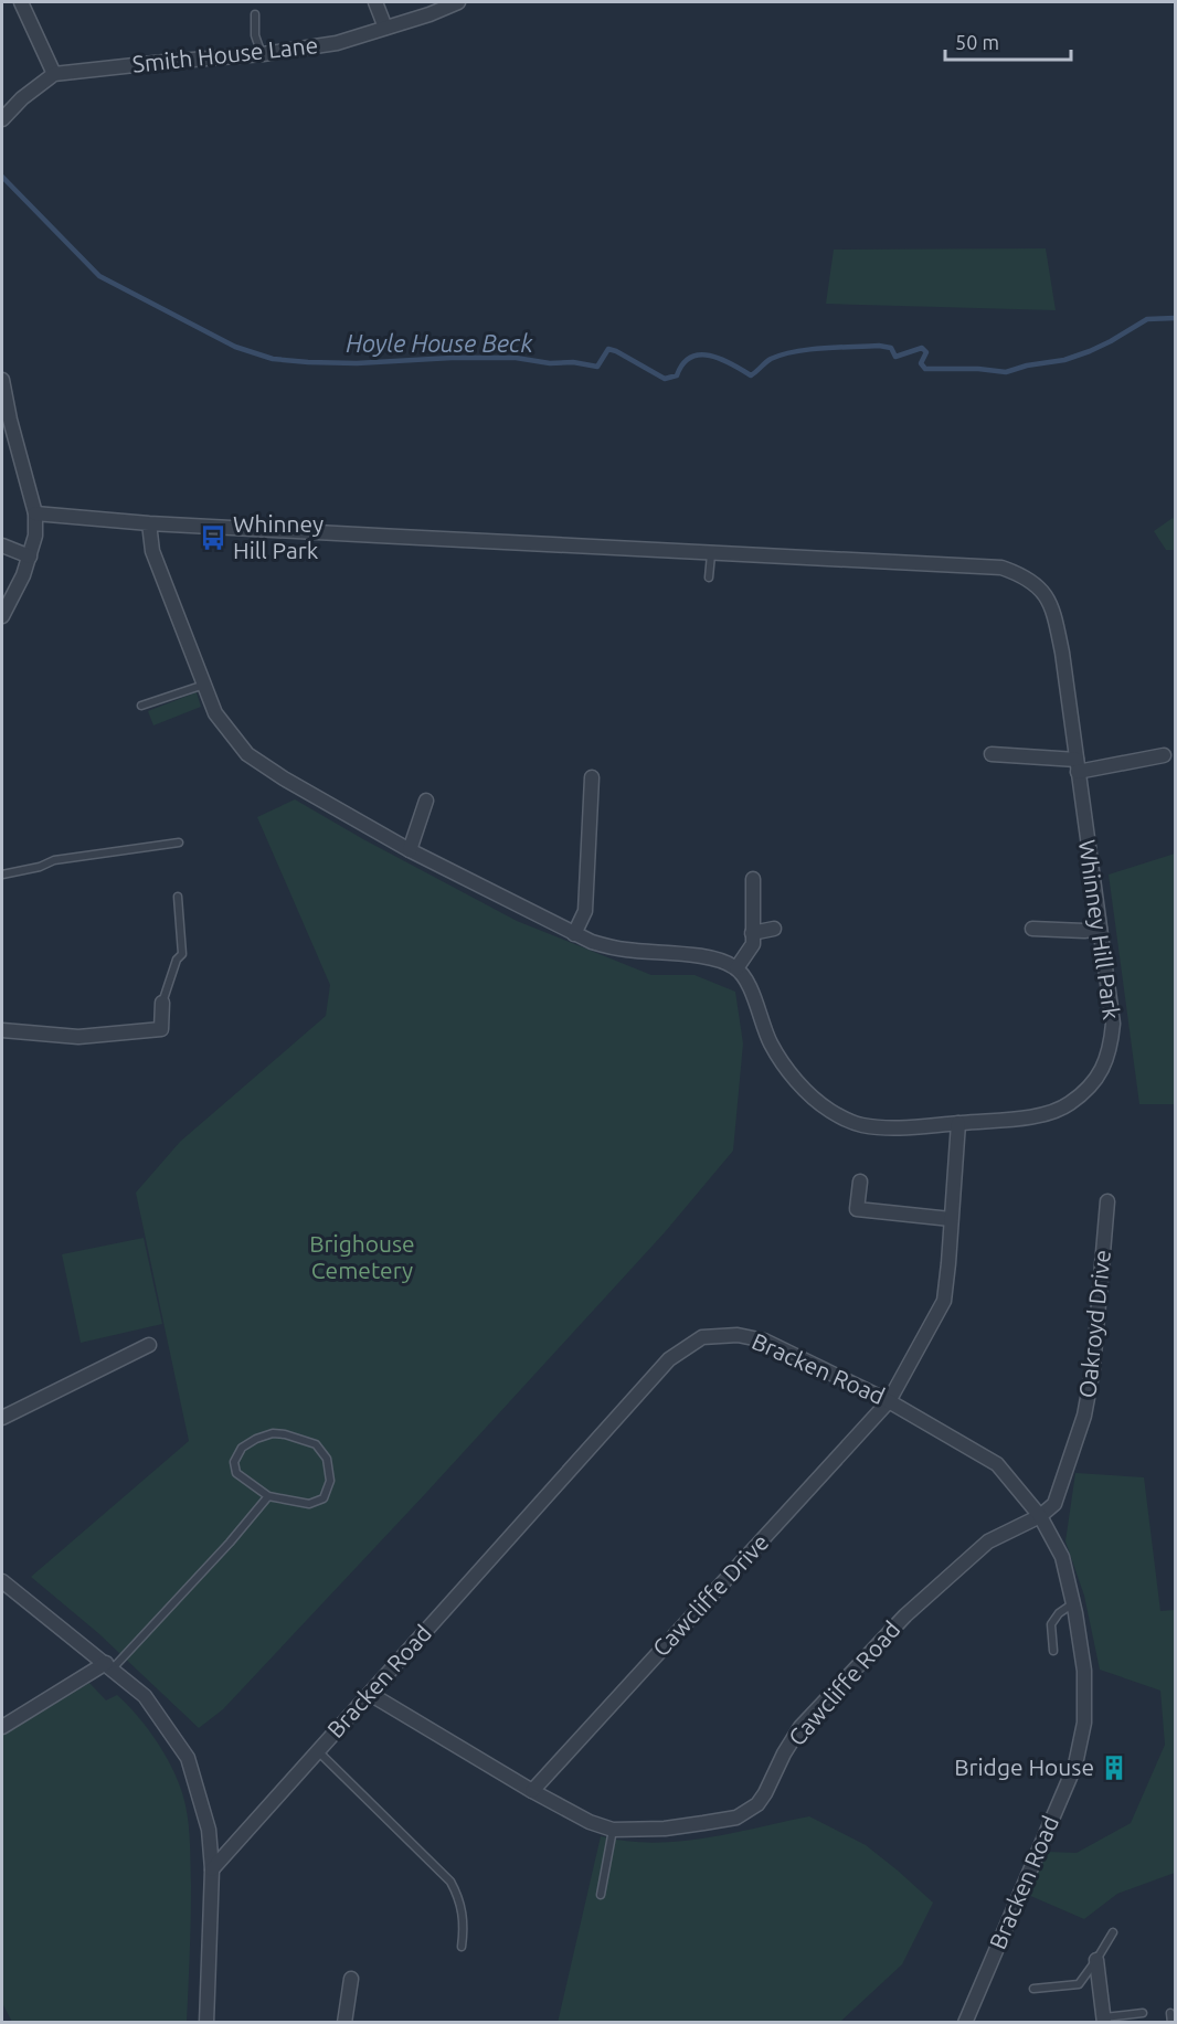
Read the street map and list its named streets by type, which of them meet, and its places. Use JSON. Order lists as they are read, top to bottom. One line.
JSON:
{"streets":{"street":["Smith House Lane","Whinney Hill Park","Oakroyd Drive","Bracken Road","Cawcliffe Drive","Cawcliffe Road"]},"crossings":[["Whinney Hill Park","Cawcliffe Drive"],["Oakroyd Drive","Bracken Road"],["Oakroyd Drive","Cawcliffe Road"],["Bracken Road","Cawcliffe Drive"],["Bracken Road","Cawcliffe Road"],["Cawcliffe Drive","Cawcliffe Road"]],"water":["Hoyle House Beck"],"parks":["Brighouse Cemetery"],"places":{"bus stop":["Whinney Hill Park"],"building":["Bridge House"]},"scale_bar":"50 m"}
